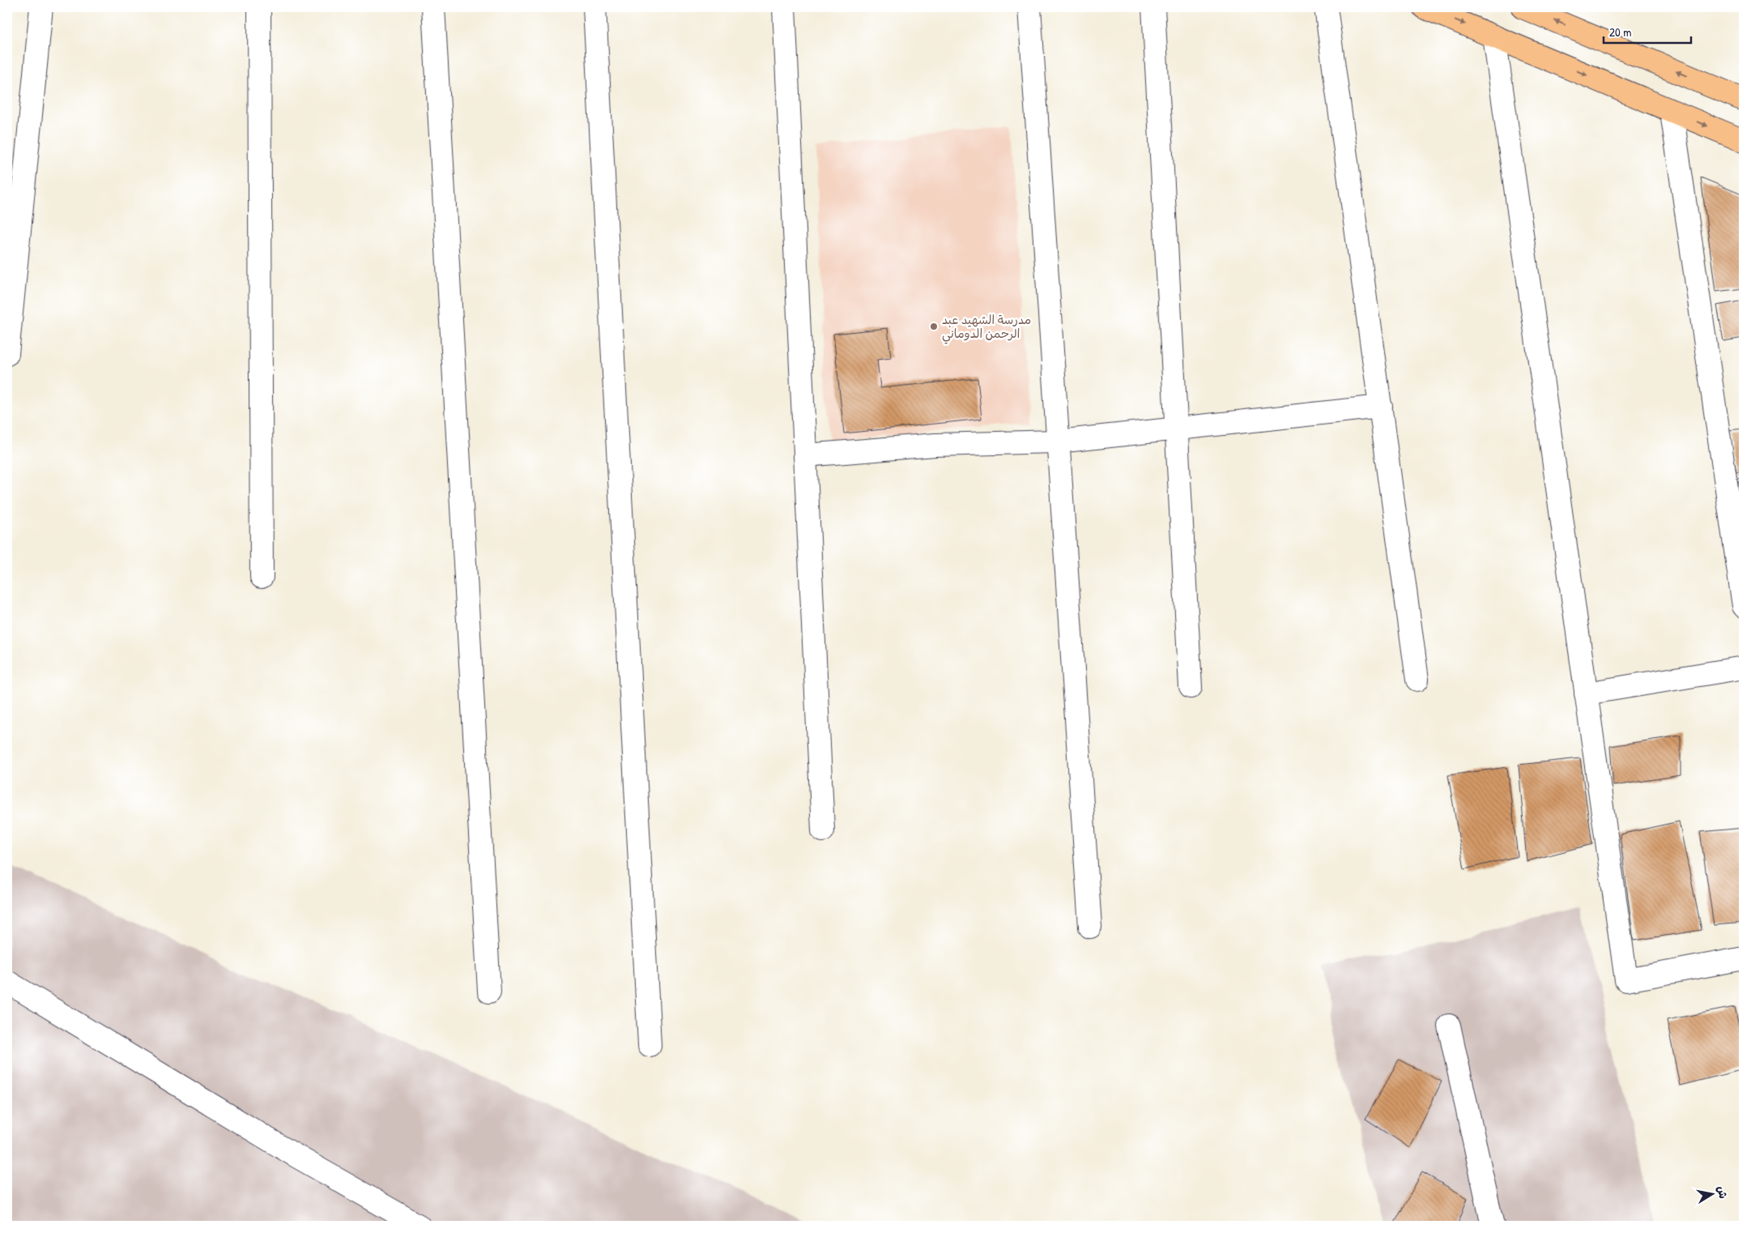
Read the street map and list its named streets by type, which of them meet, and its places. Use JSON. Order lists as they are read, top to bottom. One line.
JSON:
{"places":["مدرسة الشهيد عبد الرحمن الدوماني"],"scale_bar":"20 m","north":"right"}
